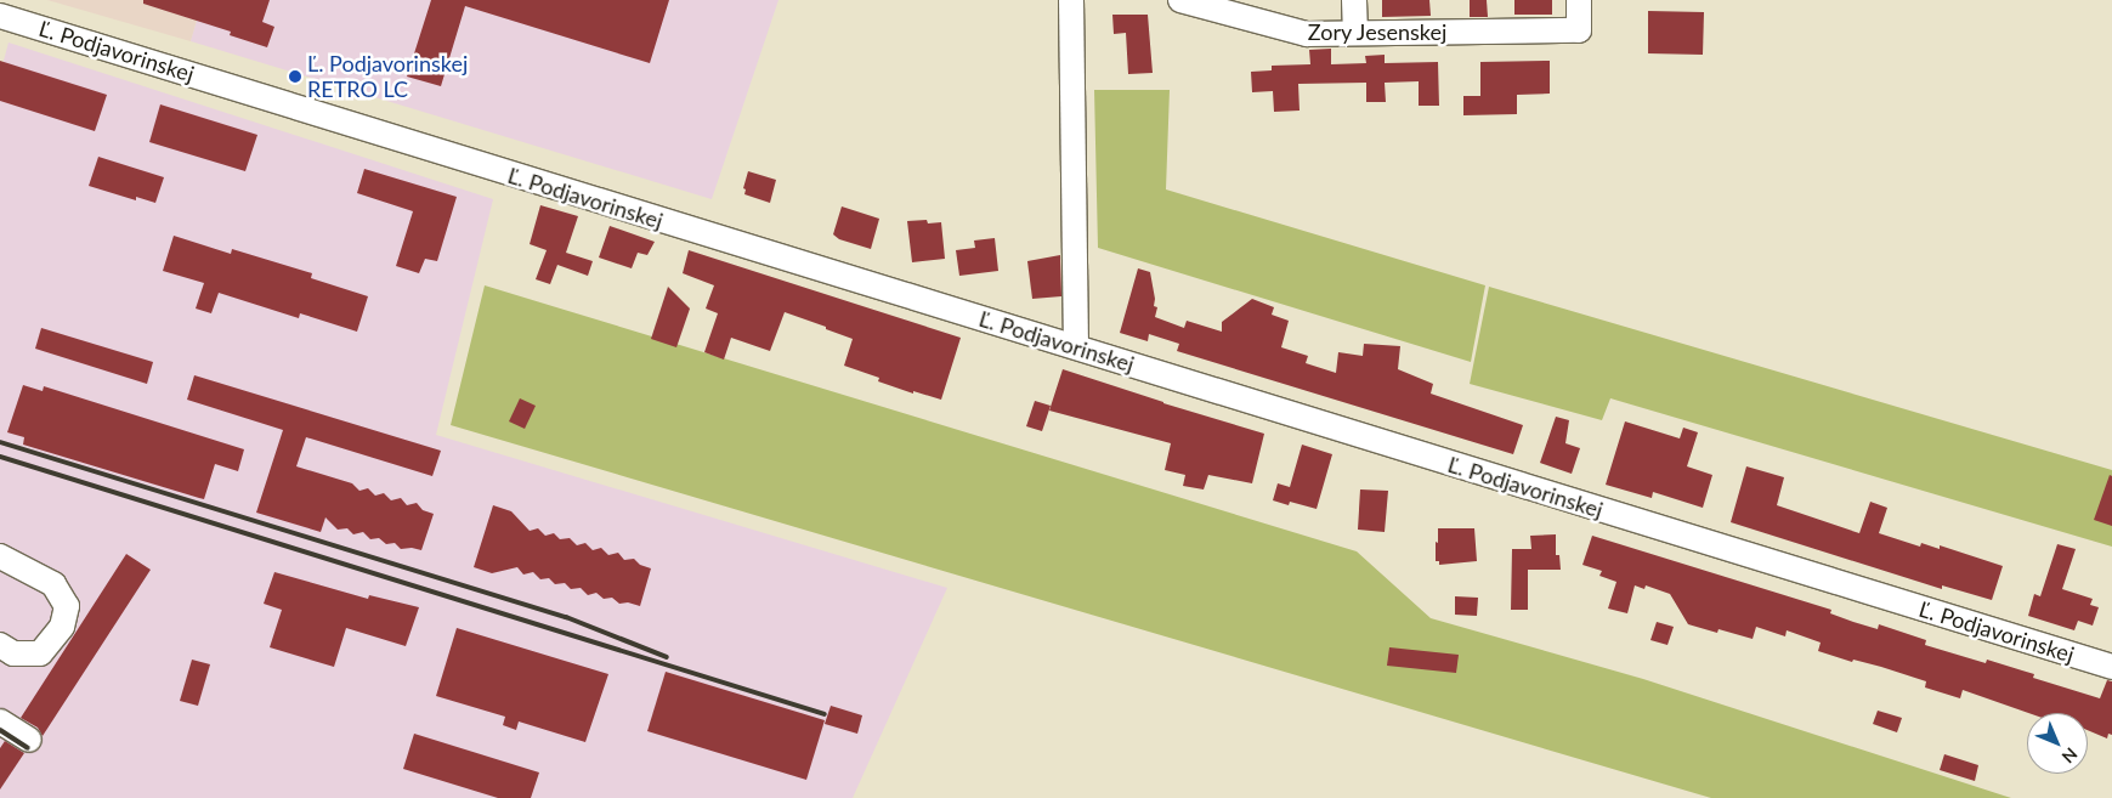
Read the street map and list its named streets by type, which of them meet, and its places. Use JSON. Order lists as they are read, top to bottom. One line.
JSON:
{"streets":{"street":["Zory Jesenskej","Ľ. Podjavorinskej"]},"places":["Ľ. Podjavorinskej RETRO LC"],"north":"bottom right"}
